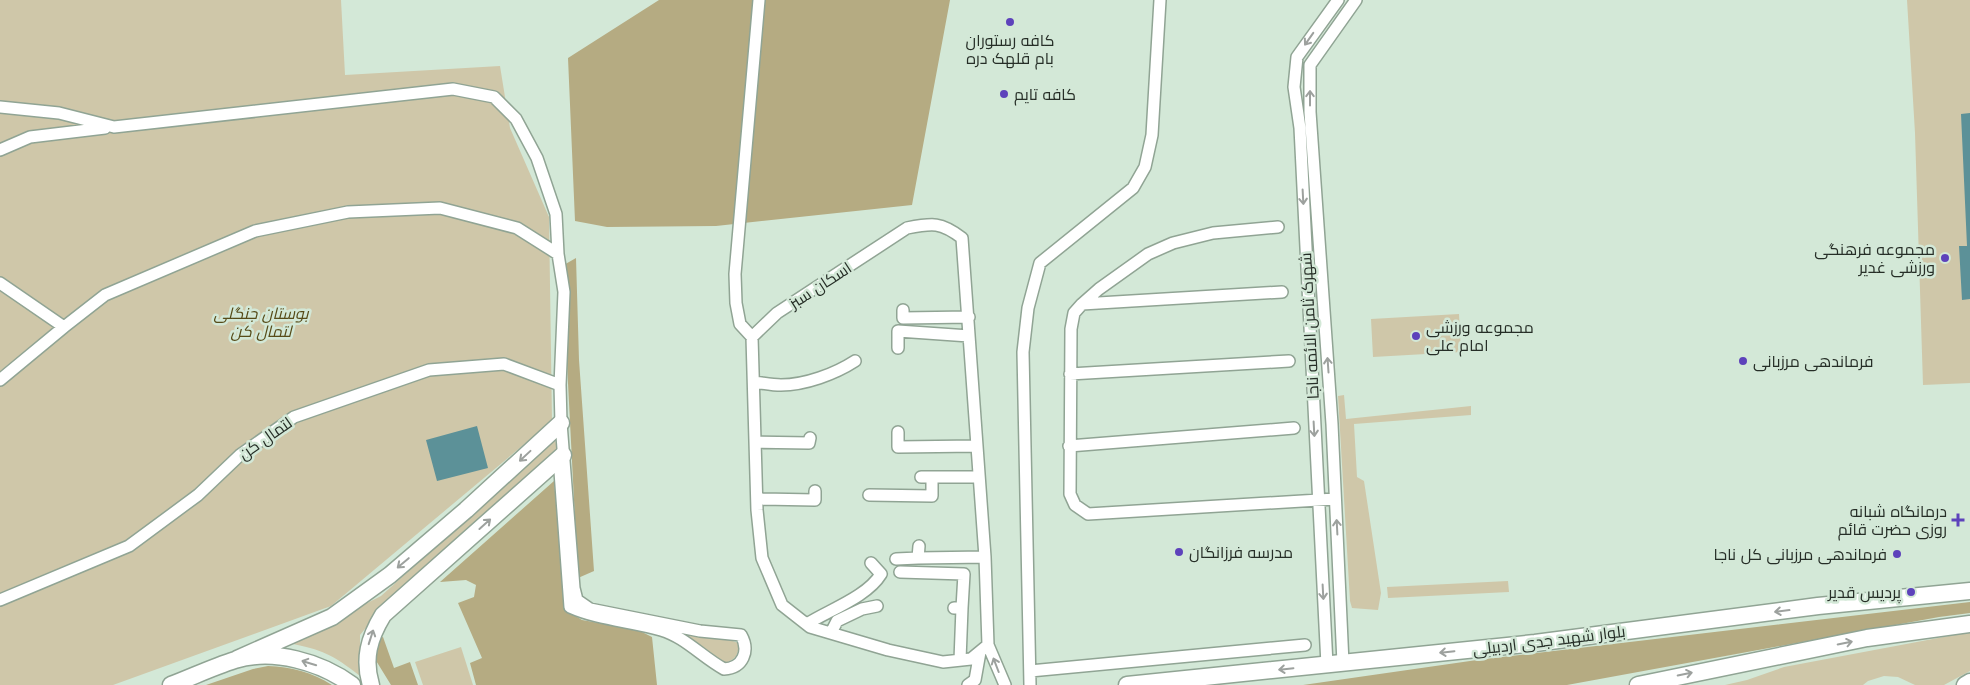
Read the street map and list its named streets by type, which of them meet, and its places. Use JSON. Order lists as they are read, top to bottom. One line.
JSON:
{"streets":{"main road":["بلوار شهید جدی اردبیلی"],"street":["اسکان سبز","شهرک ثامن الائمه ناجا","لتمال کن"]},"crossings":[["شهرک ثامن الائمه ناجا","بلوار شهید جدی اردبیلی"]],"parks":["بوستان جنگلی لتمال کن"],"places":{"other":["کافه رستوران بام قلهک دره","کافه تایم","مجموعه فرهنگی ورزشی غدیر","مجموعه ورزشی امام علی","فرماندهی مرزبانی","مدرسه فرزانگان","فرماندهی مرزبانی کل ناجا","پردیس قدیر"],"health":["درمانگاه شبانه روزی حضرت قائم"]}}
